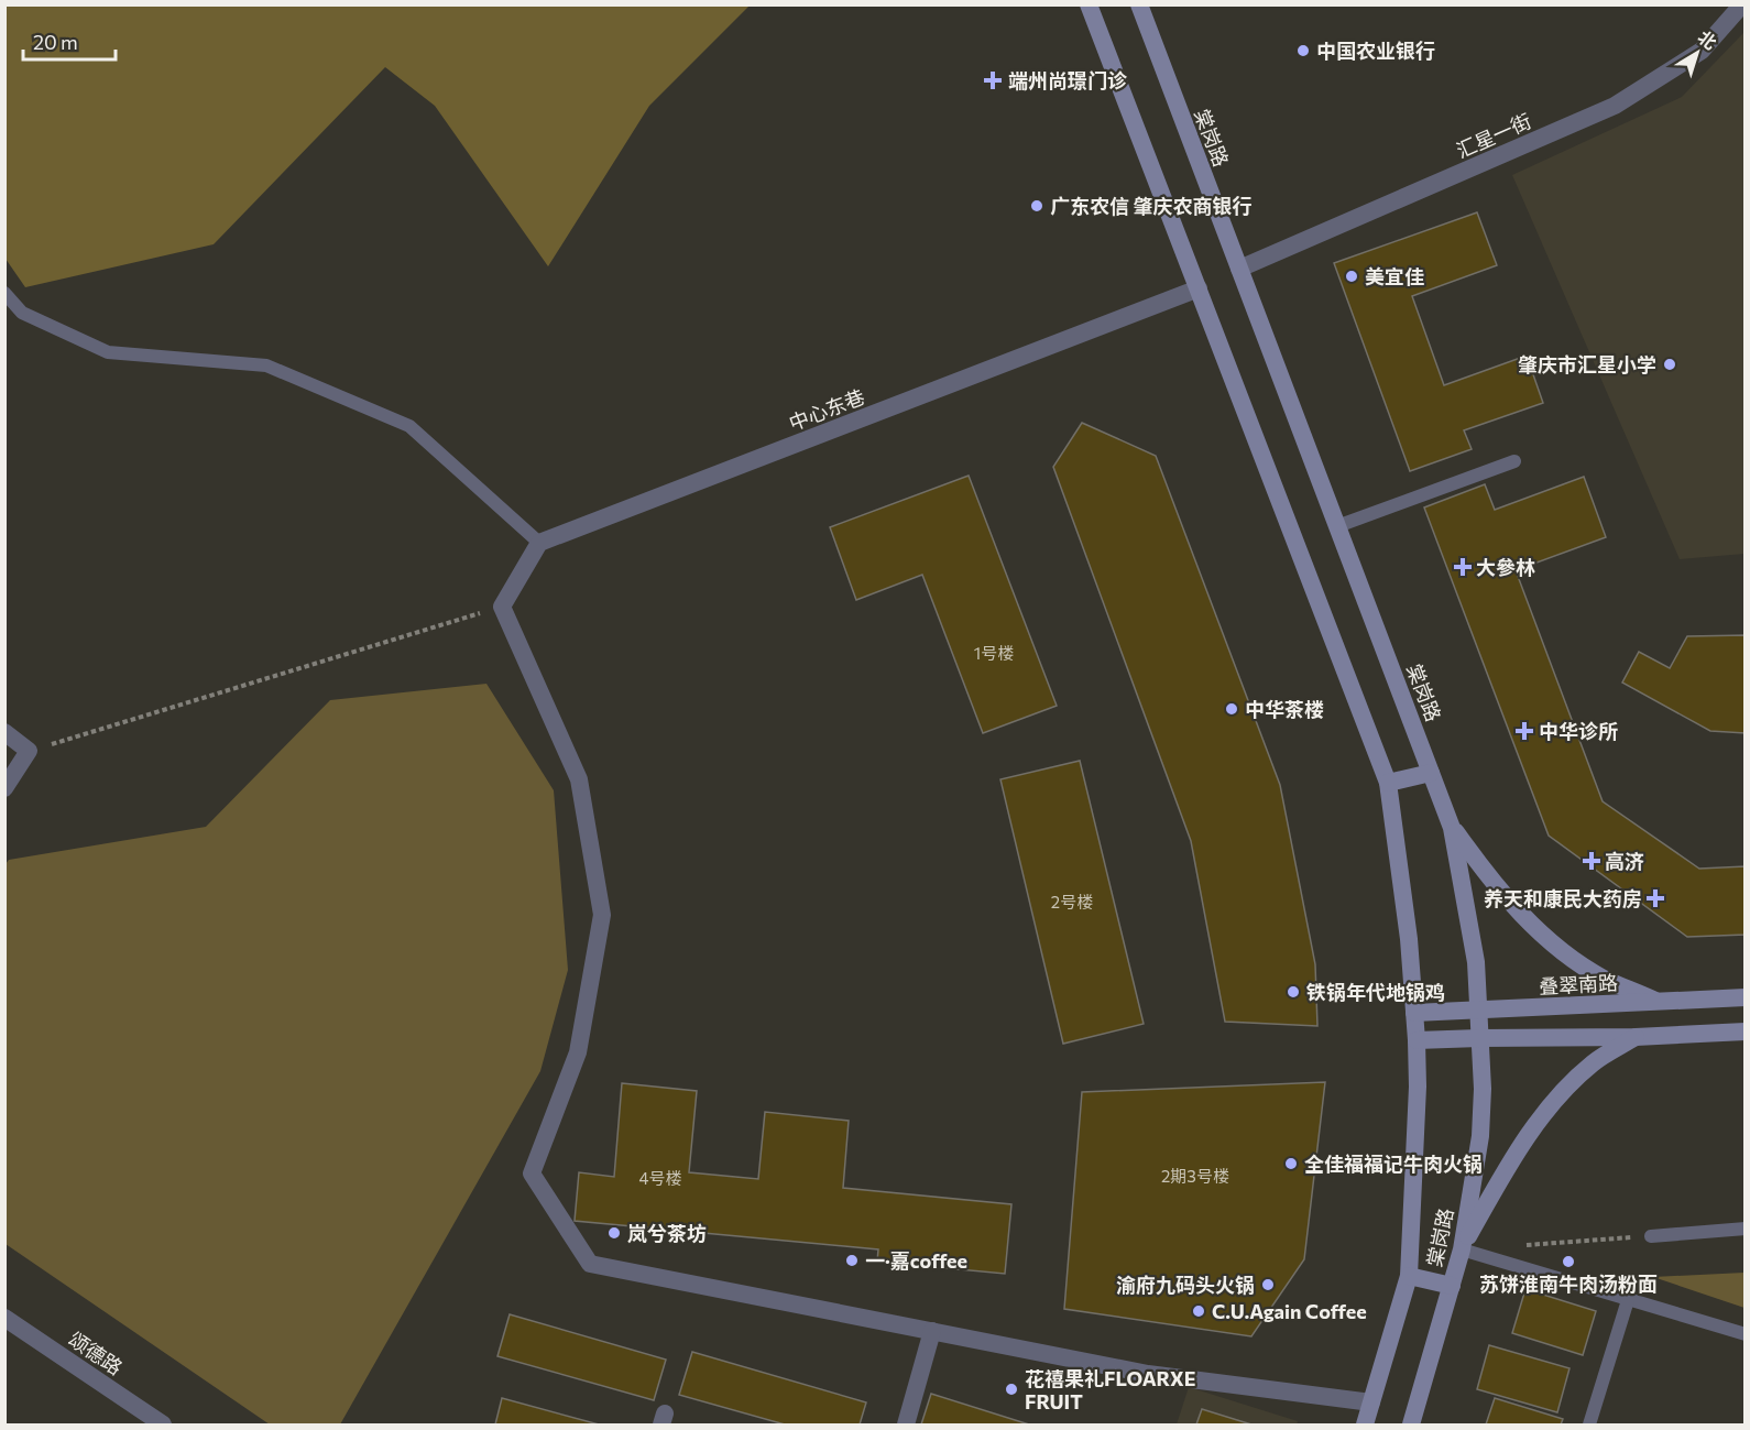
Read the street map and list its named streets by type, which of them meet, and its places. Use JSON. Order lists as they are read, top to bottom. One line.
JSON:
{"streets":{"main road":["棠岗路","叠翠南路"],"street":["汇星一街","中心东巷","颂德路"]},"crossings":[["汇星一街","棠岗路"],["棠岗路","中心东巷"],["棠岗路","叠翠南路"]],"places":{"other":["中国农业银行","广东农信 肇庆农商银行","美宜佳","肇庆市汇星小学","中华茶楼","铁锅年代地锅鸡","全佳福福记牛肉火锅","岚兮茶坊","一·嘉coffee","苏饼淮南牛肉汤粉面","渝府九码头火锅","C.U.Again Coffee","花禧果礼FLOARXE FRUIT"],"health":["端州尚璟门诊","大參林","中华诊所","高济","养天和康民大药房"]},"house_numbers":["1号楼","2号楼","2期3号楼","4号楼"],"scale_bar":"20 m","north":"top right"}
